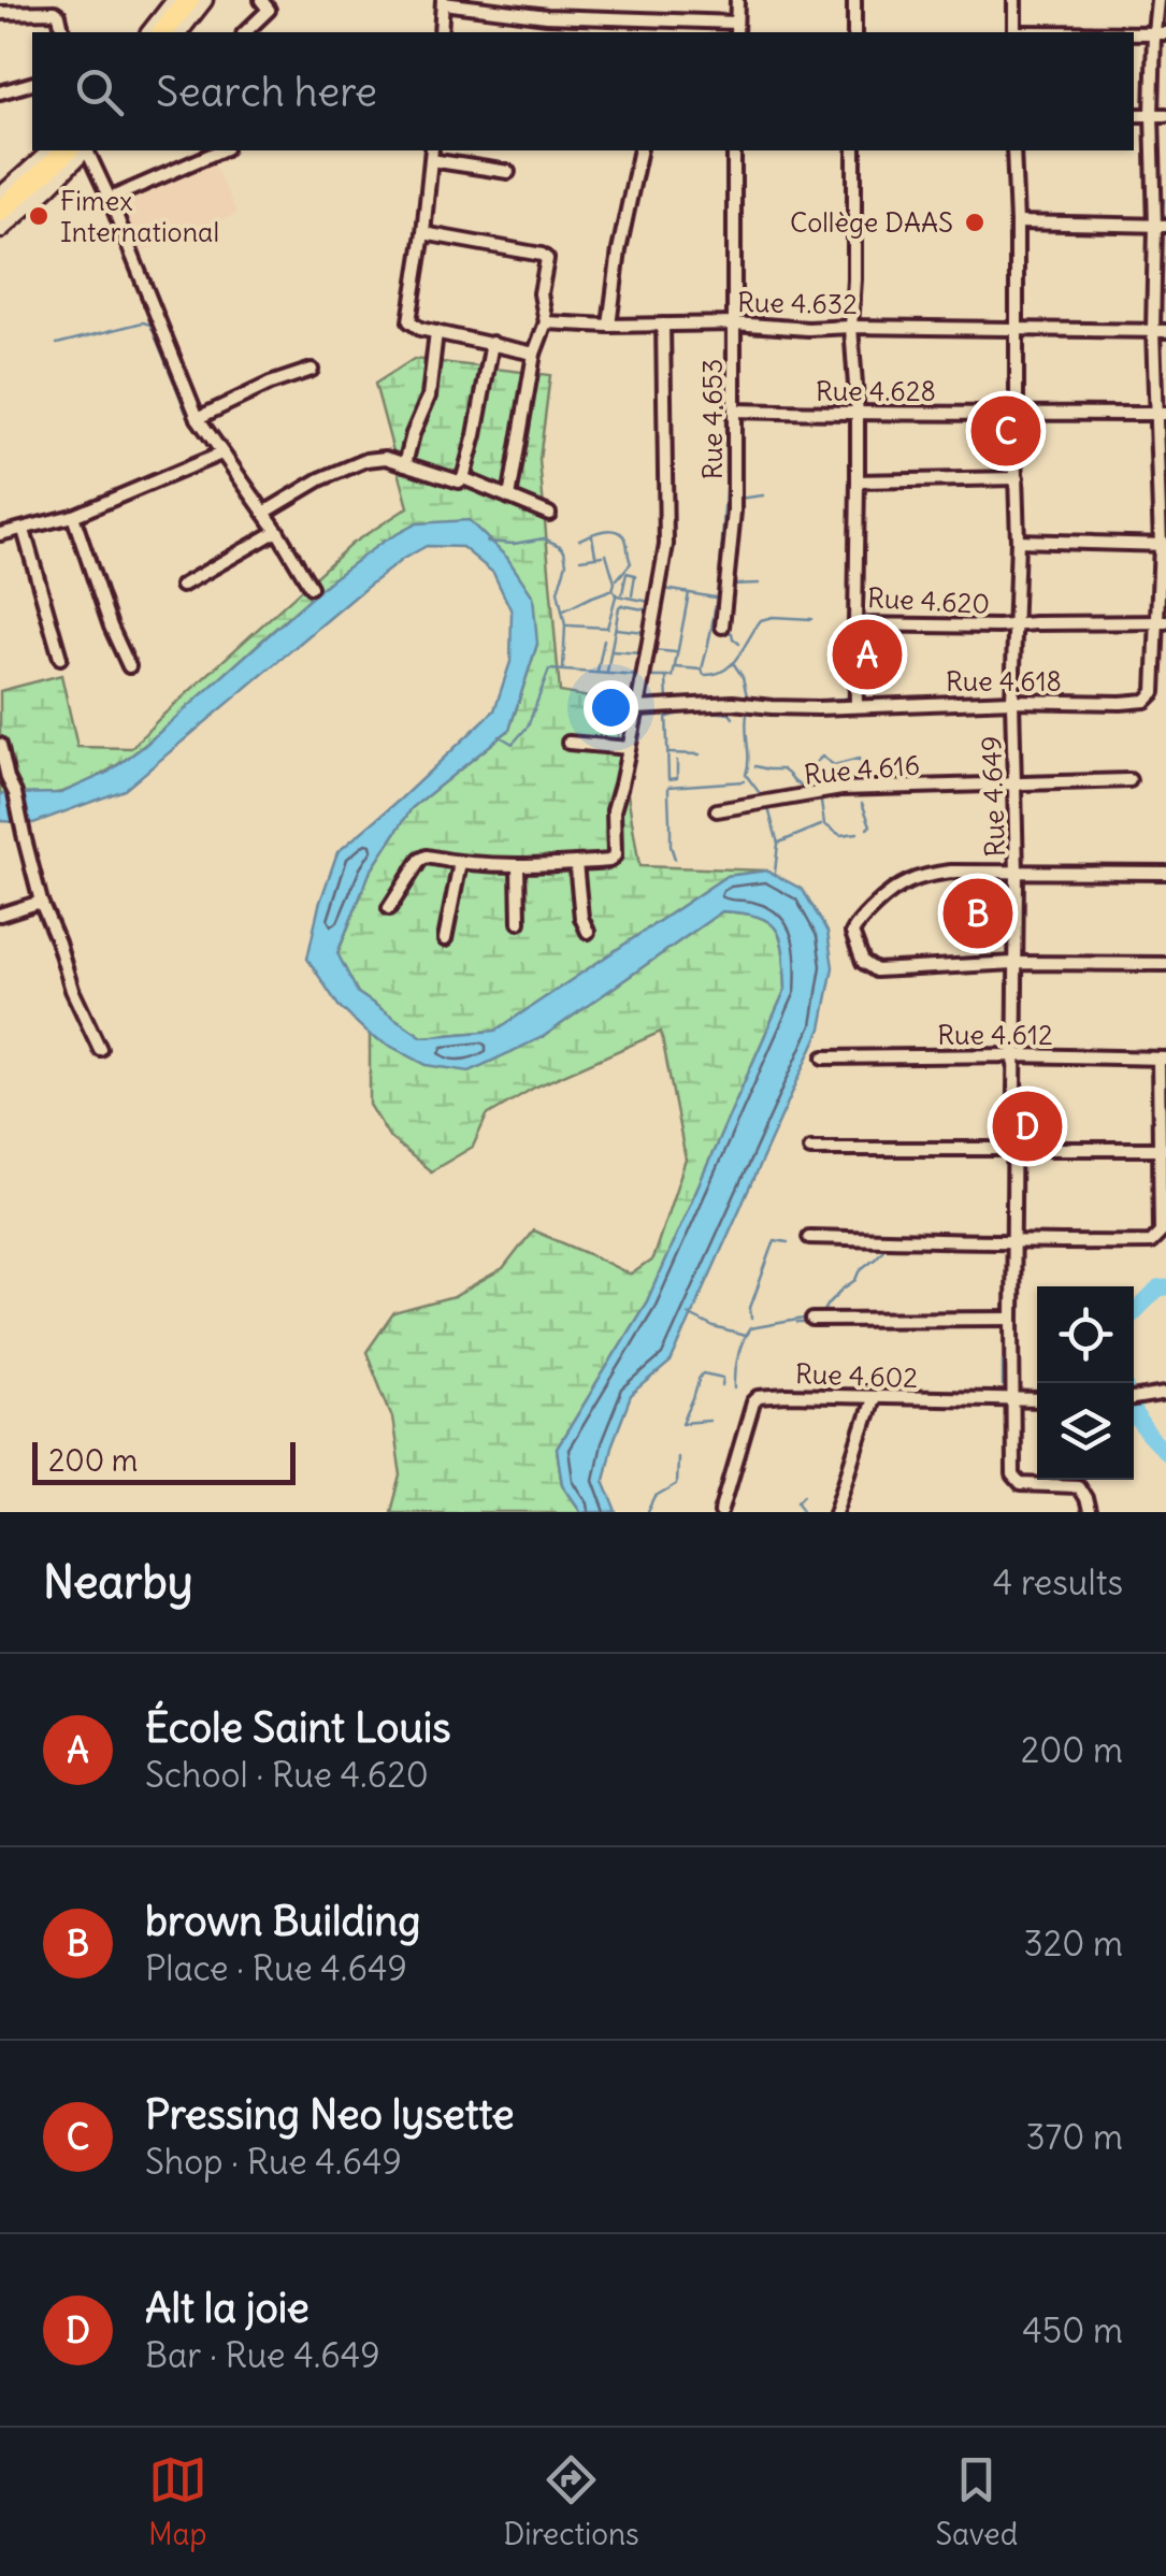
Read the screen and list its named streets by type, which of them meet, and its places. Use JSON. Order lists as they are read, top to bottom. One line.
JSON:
{"streets":{"street":["Rue 4.632","Rue 4.628","Rue 4.653","Rue 4.620","Rue 4.618","Rue 4.616","Rue 4.649","Rue 4.612","Rue 4.602"]},"crossings":[["Rue 4.632","Rue 4.653"],["Rue 4.632","Rue 4.620"],["Rue 4.632","Rue 4.618"],["Rue 4.632","Rue 4.649"],["Rue 4.628","Rue 4.653"],["Rue 4.628","Rue 4.620"],["Rue 4.628","Rue 4.618"],["Rue 4.628","Rue 4.649"],["Rue 4.620","Rue 4.618"],["Rue 4.620","Rue 4.649"],["Rue 4.618","Rue 4.649"],["Rue 4.616","Rue 4.649"],["Rue 4.649","Rue 4.612"],["Rue 4.649","Rue 4.602"]],"places":["Fimex International","Collège DAAS"],"scale_bar":"200 m","page":{"search":"Search here","pins":["C","A","B","D"],"scale":"200 m","heading":["Nearby","4 results"],"list":[{"mark":"A","name":"École Saint Louis","note":"School · Rue 4.620","value":"200 m"},{"mark":"B","name":"brown Building","note":"Place · Rue 4.649","value":"320 m"},{"mark":"C","name":"Pressing Neo lysette","note":"Shop · Rue 4.649","value":"370 m"},{"mark":"D","name":"Alt la joie","note":"Bar · Rue 4.649","value":"450 m"}],"nav":["Map","Directions","Saved"]}}
